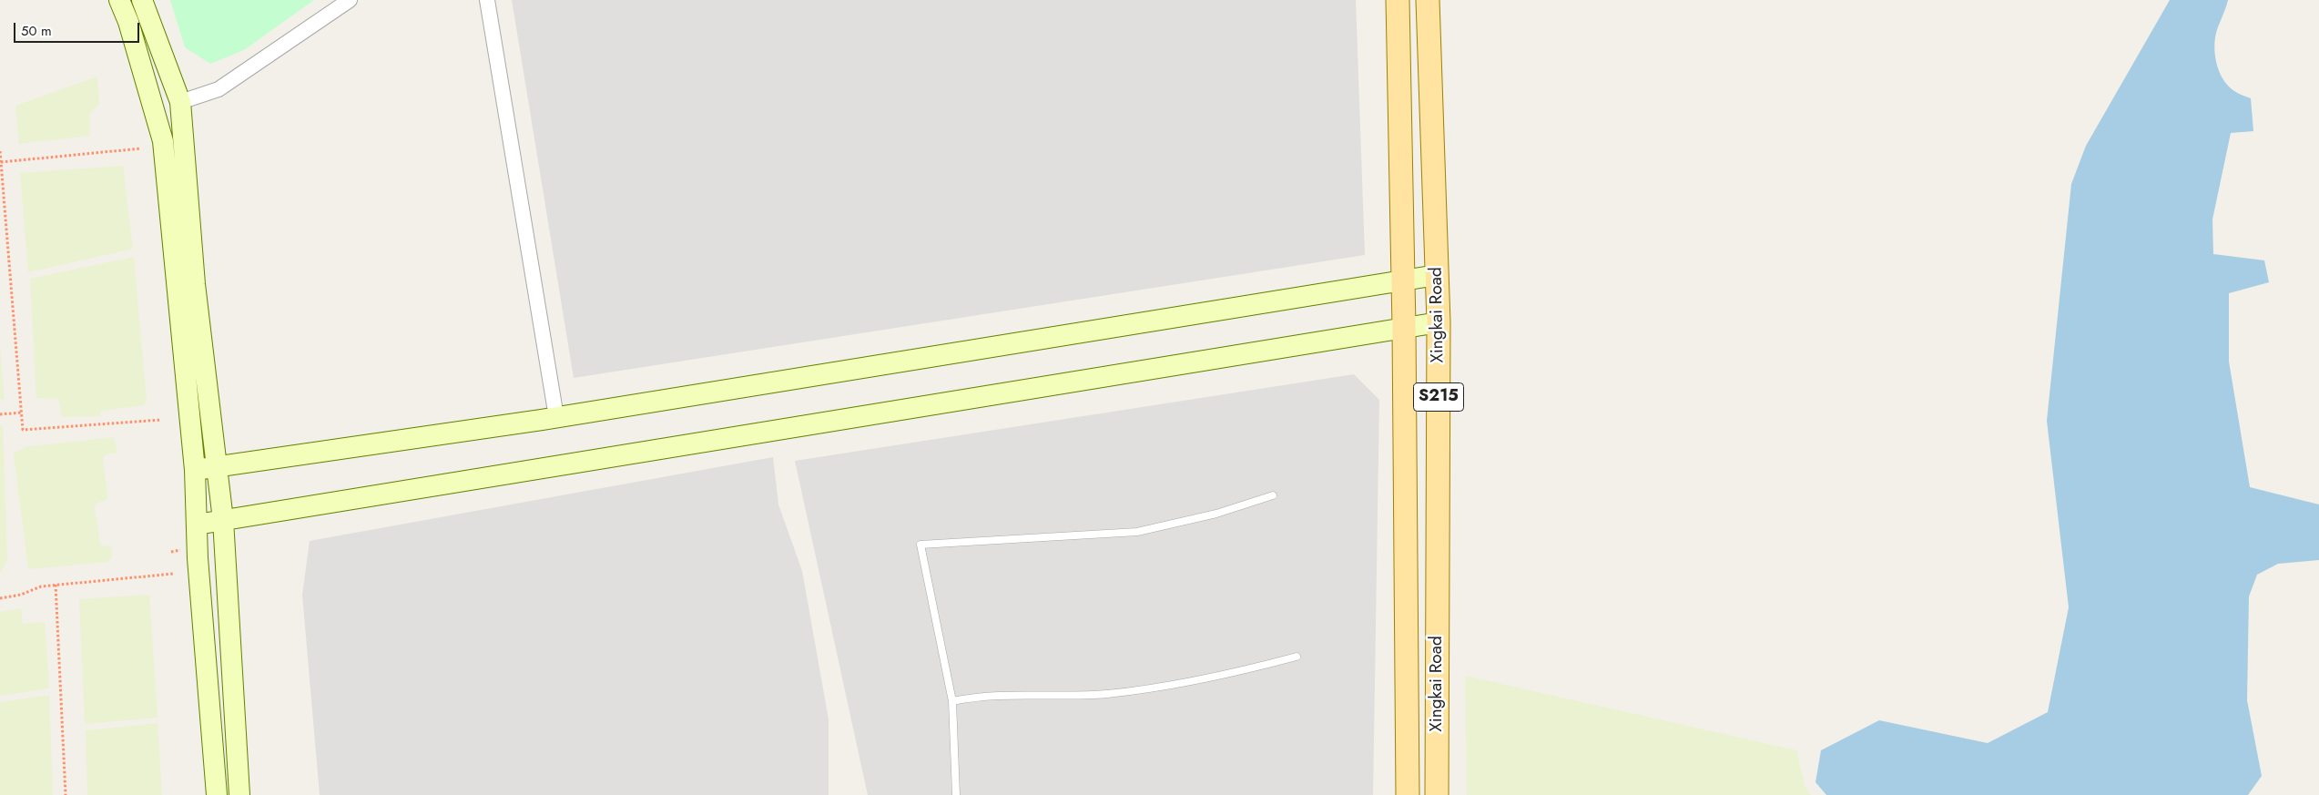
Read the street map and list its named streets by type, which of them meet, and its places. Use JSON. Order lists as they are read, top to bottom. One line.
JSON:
{"streets":{"main road":["Xingkai Road","S215"]},"scale_bar":"50 m"}
